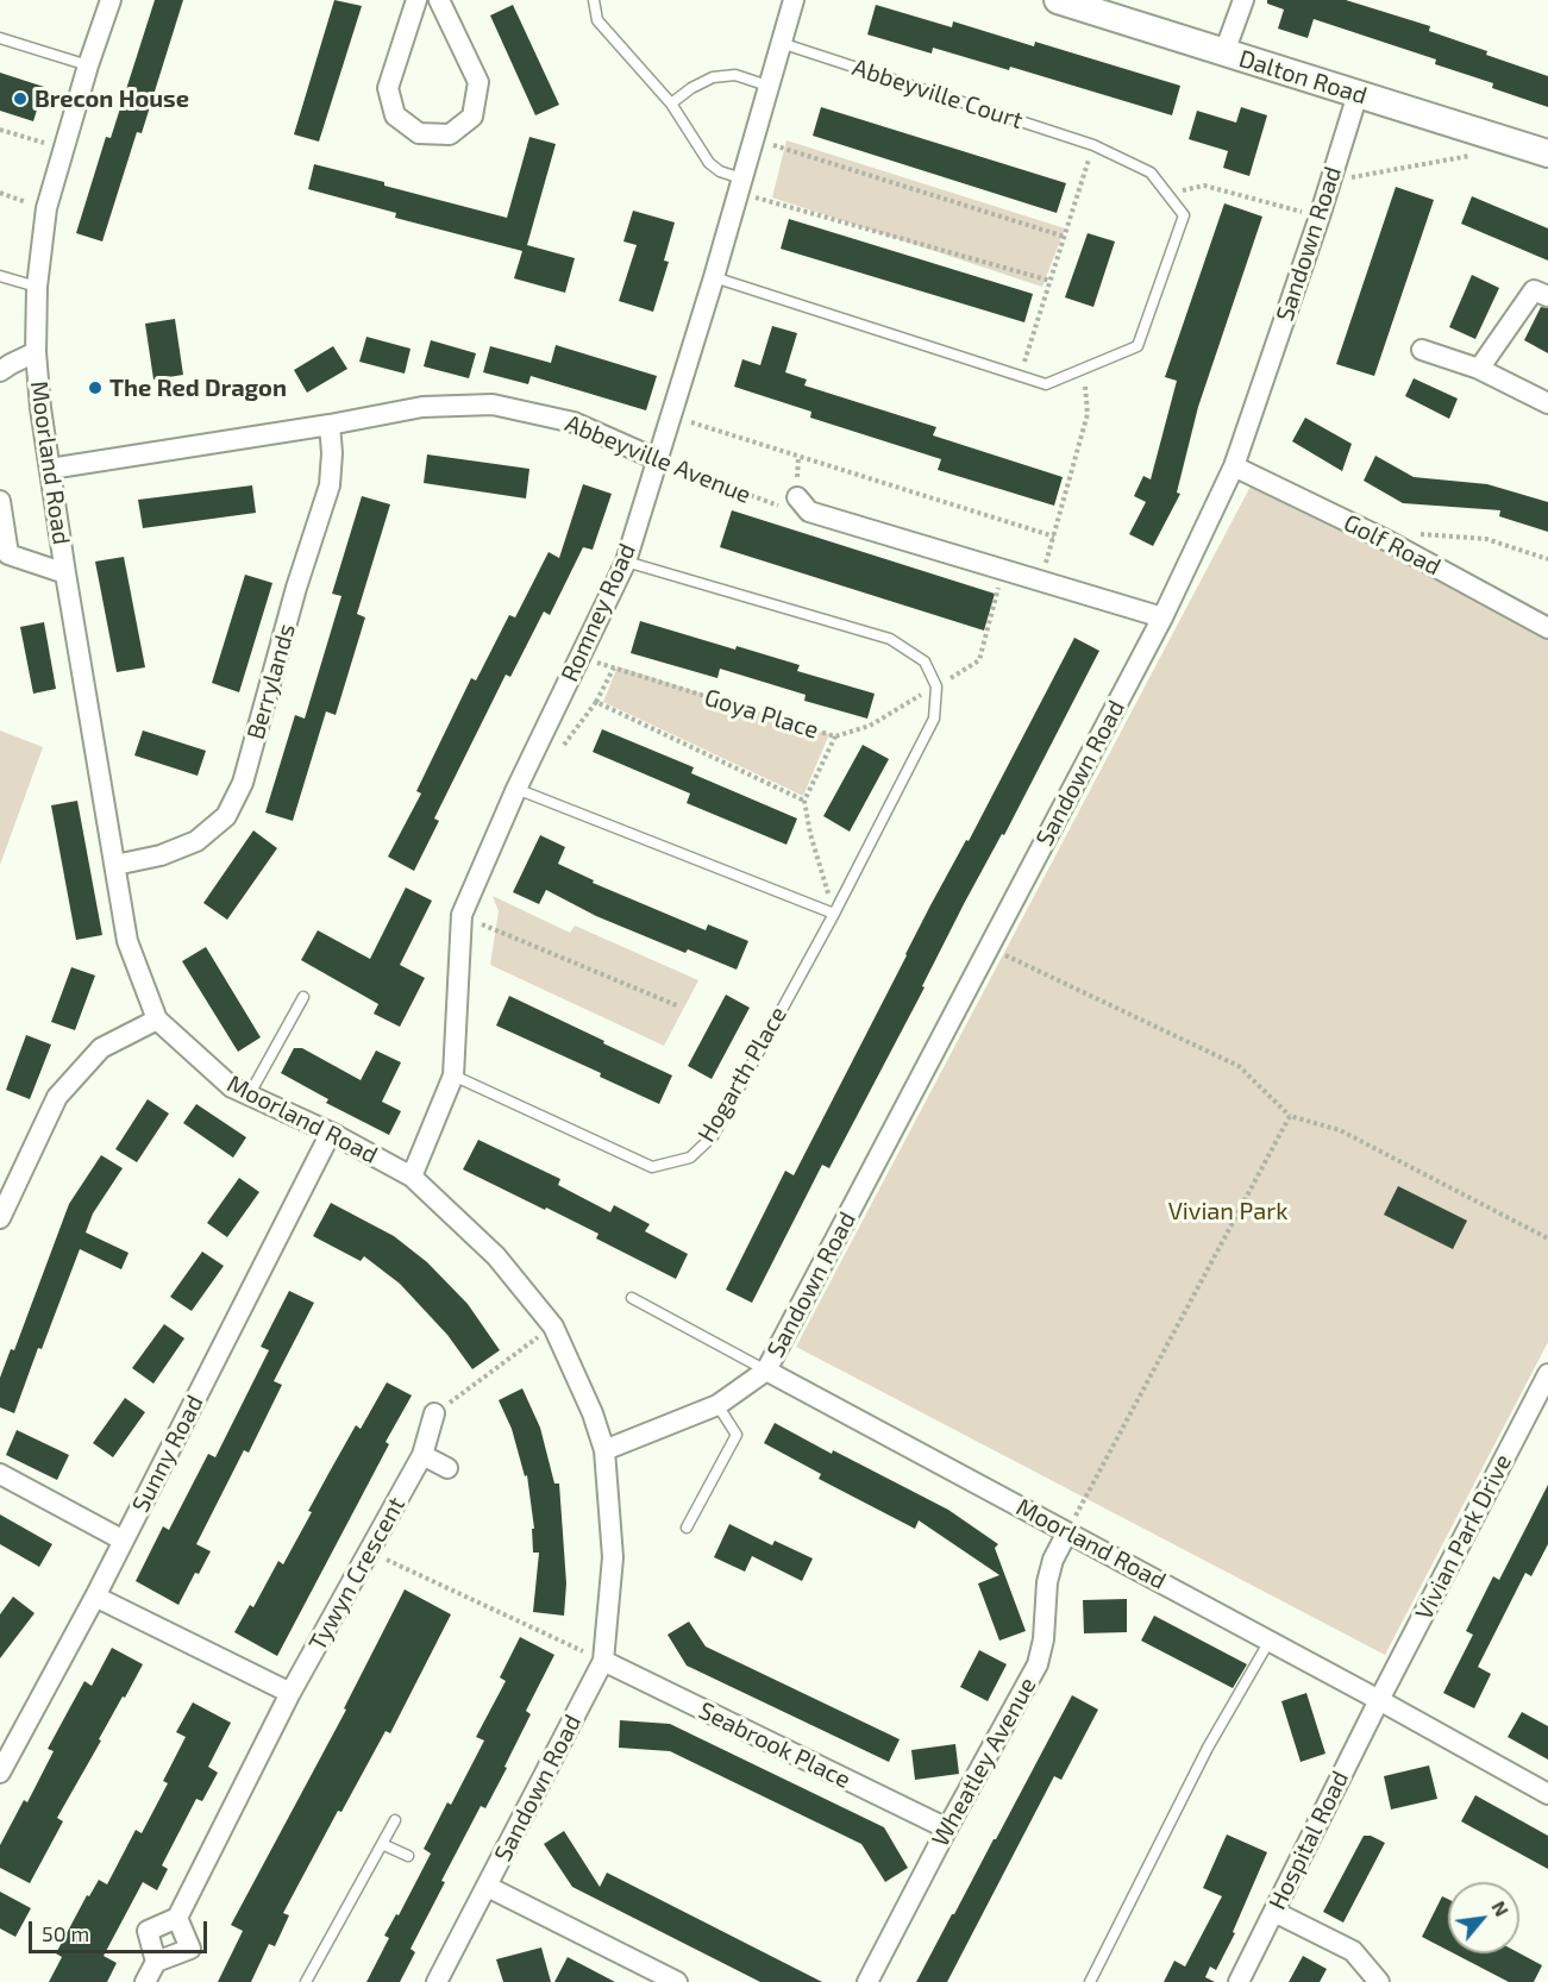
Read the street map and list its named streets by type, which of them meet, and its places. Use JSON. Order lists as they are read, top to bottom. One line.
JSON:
{"streets":{"street":["Dalton Road","Sandown Road","Abbeyville Avenue","Moorland Road","Golf Road","Romney Road","Berrylands","Sunny Road","Vivian Park Drive","Tywyn Crescent","Seabrook Place","Wheatley Avenue","Hospital Road"],"lane":["Abbeyville Court","Hogarth Place"],"path":["Goya Place"]},"crossings":[["Dalton Road","Sandown Road"],["Abbeyville Court","Romney Road"],["Sandown Road","Moorland Road"],["Sandown Road","Golf Road"],["Sandown Road","Seabrook Place"],["Abbeyville Avenue","Moorland Road"],["Abbeyville Avenue","Romney Road"],["Abbeyville Avenue","Berrylands"],["Moorland Road","Romney Road"],["Moorland Road","Berrylands"],["Moorland Road","Sunny Road"],["Moorland Road","Vivian Park Drive"],["Moorland Road","Wheatley Avenue"],["Moorland Road","Hospital Road"],["Romney Road","Goya Place"],["Romney Road","Hogarth Place"],["Vivian Park Drive","Hospital Road"],["Seabrook Place","Wheatley Avenue"]],"parks":["Vivian Park"],"places":["Brecon House","The Red Dragon"],"scale_bar":"50 m","north":"top right"}
